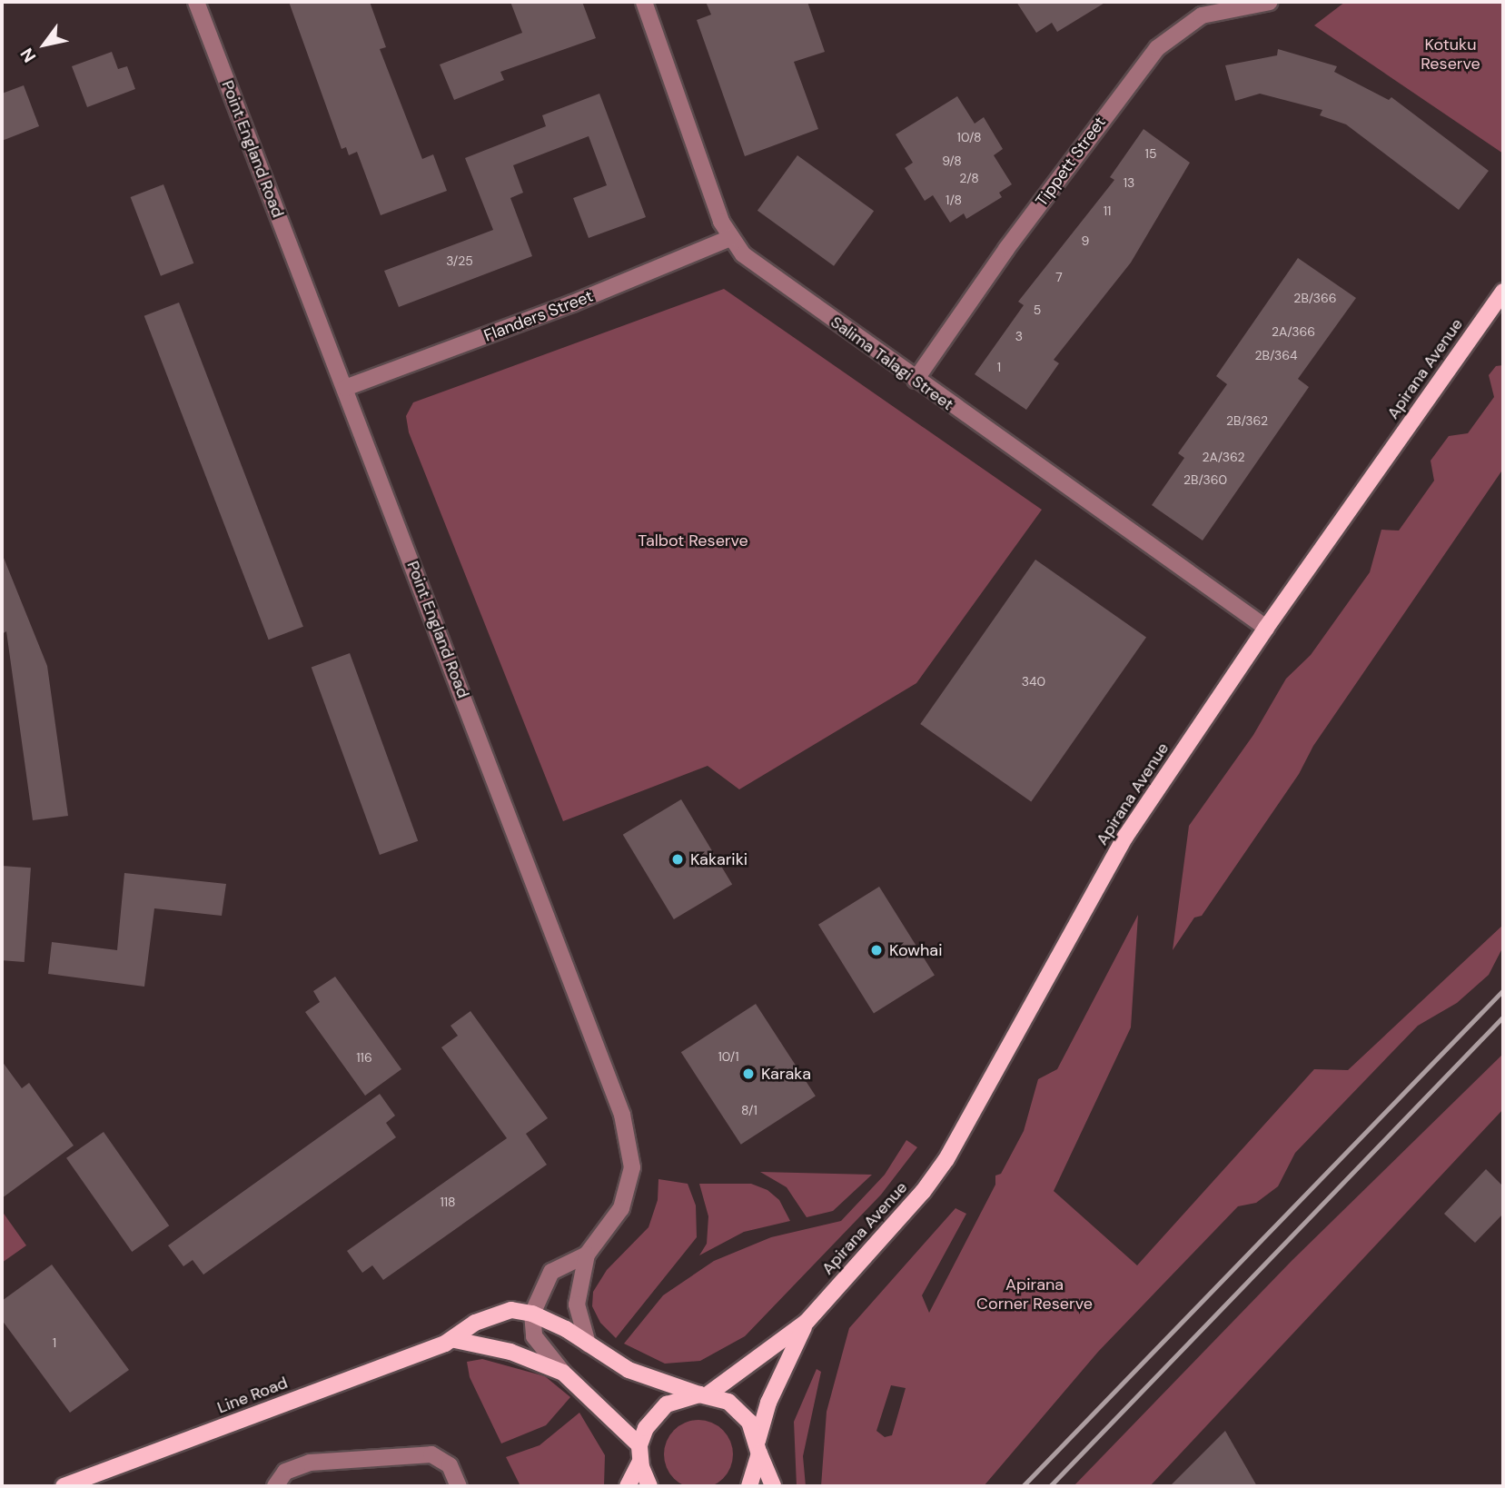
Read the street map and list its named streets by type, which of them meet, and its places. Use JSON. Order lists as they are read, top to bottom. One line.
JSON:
{"streets":{"main road":["Apirana Avenue","Line Road"],"street":["Point England Road","Tippett Street","Flanders Street","Salima Talagi Street"]},"crossings":[["Point England Road","Flanders Street"],["Point England Road","Line Road"],["Tippett Street","Salima Talagi Street"],["Flanders Street","Salima Talagi Street"],["Salima Talagi Street","Apirana Avenue"]],"parks":["Kotuku Reserve","Talbot Reserve","Apirana Corner Reserve"],"places":["Kakariki","Kowhai","Karaka"],"house_numbers":["10/8","15","9/8","2/8","13","1/8","11","9","3/25","7","2B/366","5","2A/366","3","2B/364","1","2B/362","2A/362","2B/360","340","10/1","116","8/1","118","1"],"north":"bottom left"}
